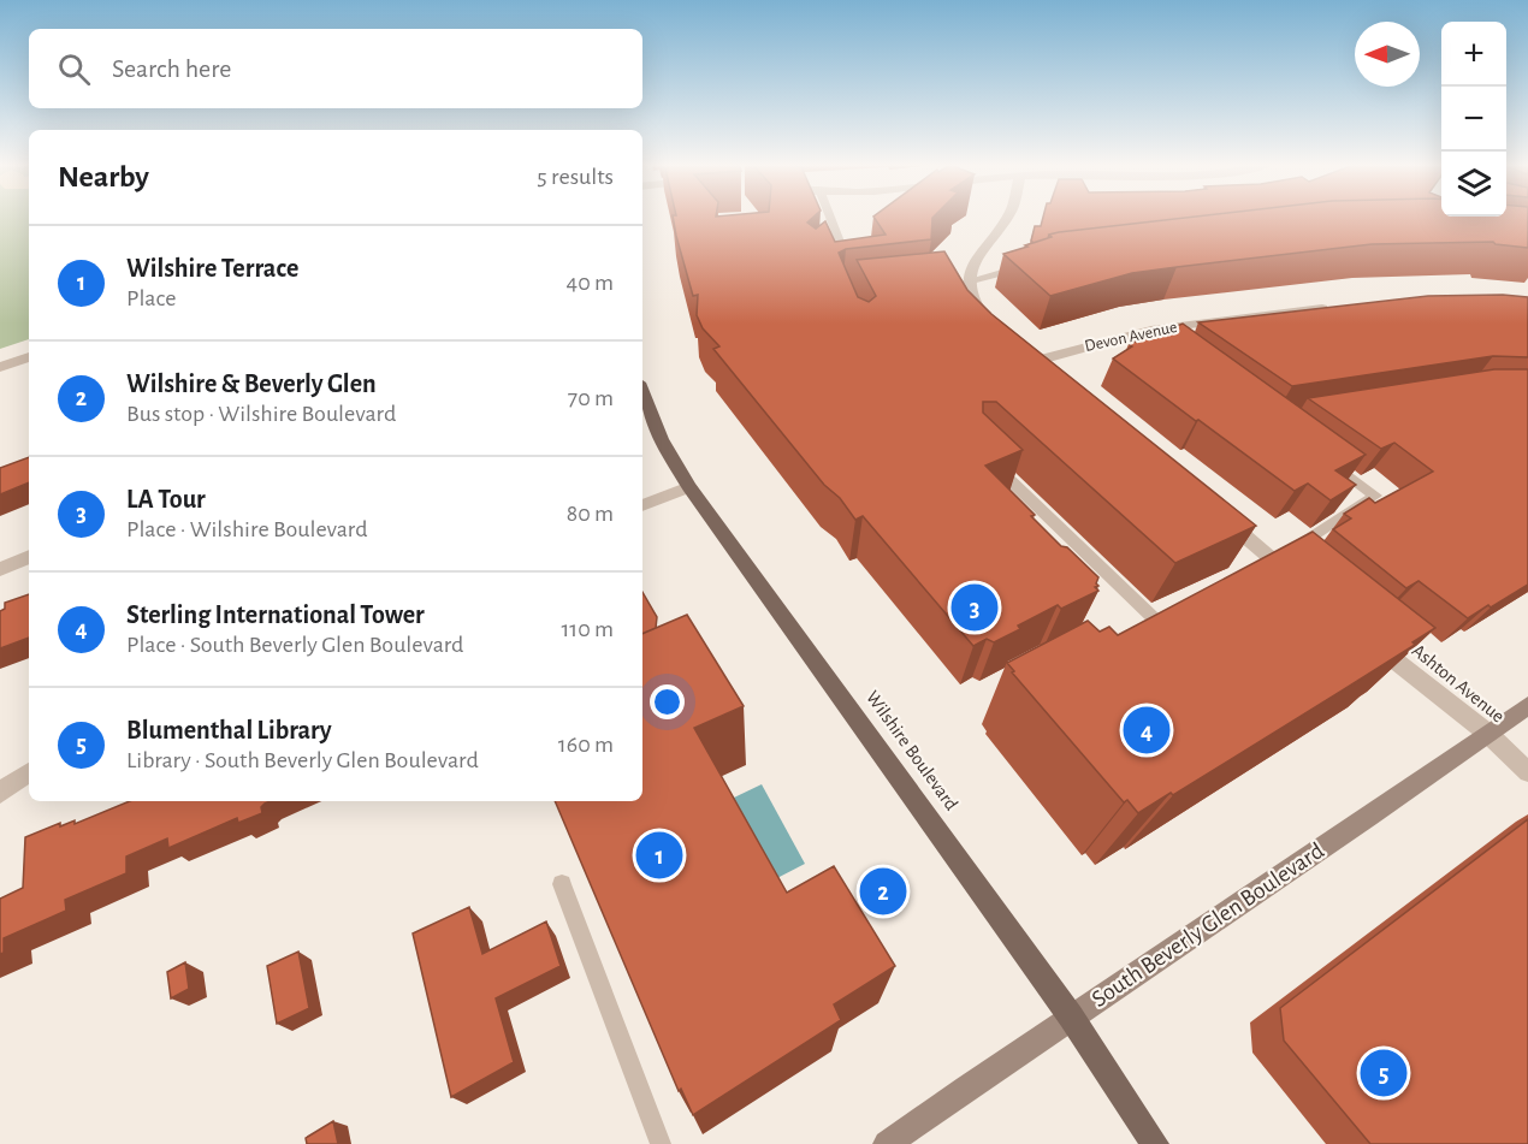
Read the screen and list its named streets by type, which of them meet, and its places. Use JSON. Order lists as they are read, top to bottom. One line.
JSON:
{"streets":{"main road":["Wilshire Boulevard","South Beverly Glen Boulevard"],"street":["Devon Avenue","Ashton Avenue"]},"crossings":[["Ashton Avenue","South Beverly Glen Boulevard"],["Wilshire Boulevard","South Beverly Glen Boulevard"]],"north":"left","page":{"map_buttons":["+","−"],"search":"Search here","heading":["Nearby","5 results"],"list":[{"mark":"1","name":"Wilshire Terrace","note":"Place","value":"40 m"},{"mark":"2","name":"Wilshire & Beverly Glen","note":"Bus stop · Wilshire Boulevard","value":"70 m"},{"mark":"3","name":"LA Tour","note":"Place · Wilshire Boulevard","value":"80 m"},{"mark":"4","name":"Sterling International Tower","note":"Place · South Beverly Glen Boulevard","value":"110 m"},{"mark":"5","name":"Blumenthal Library","note":"Library · South Beverly Glen Boulevard","value":"160 m"}],"pins":["3","4","1","2","5"]}}
